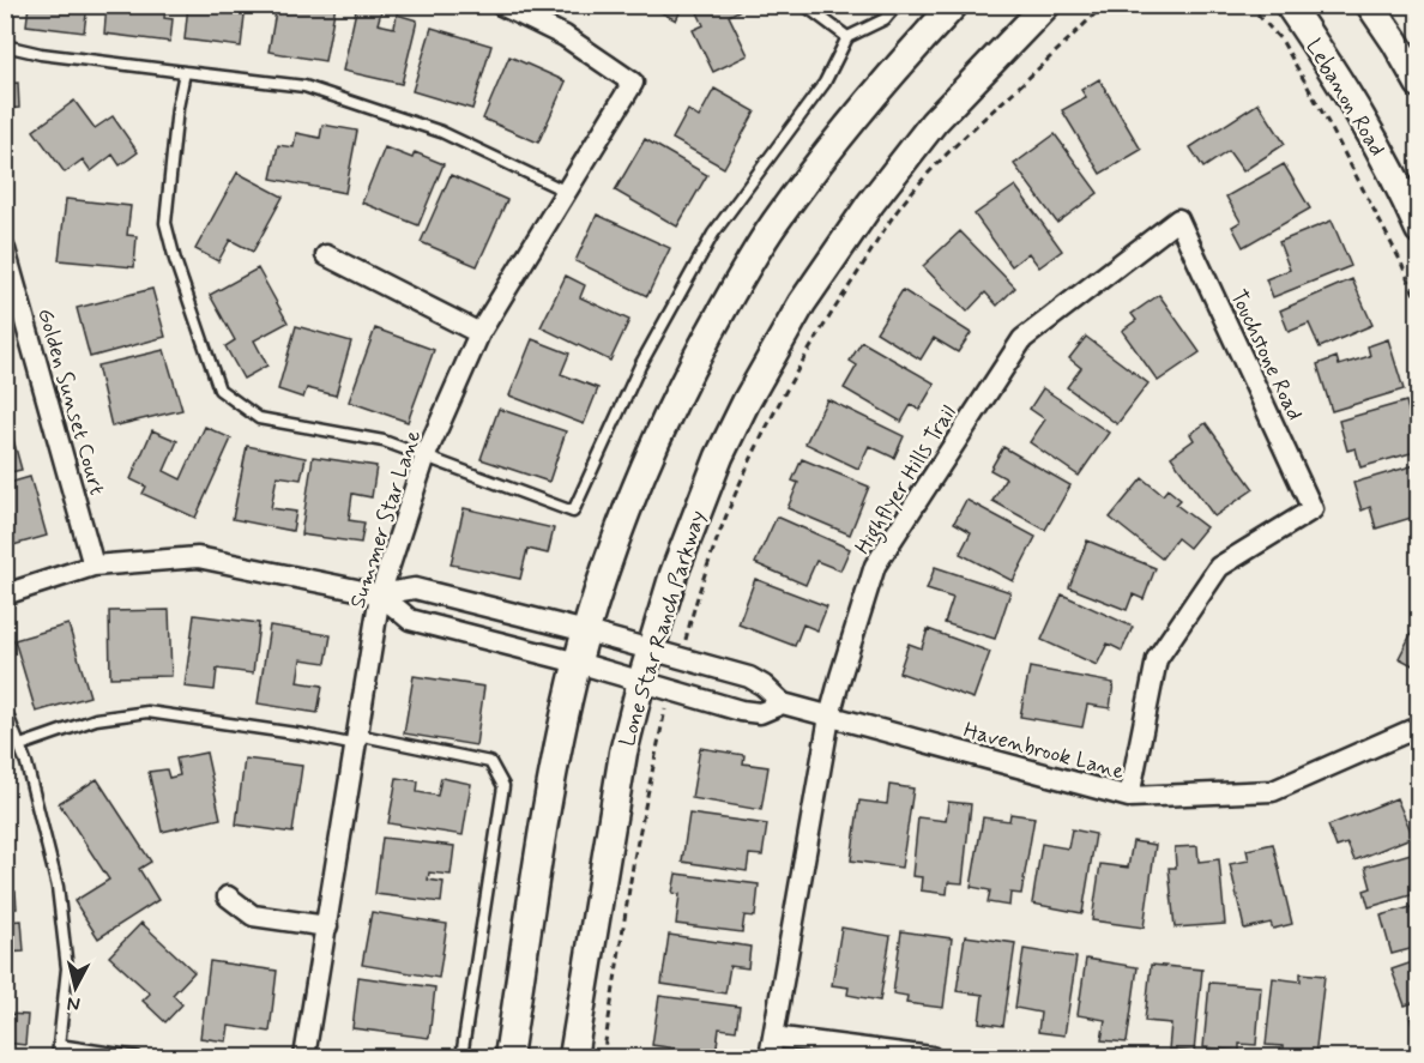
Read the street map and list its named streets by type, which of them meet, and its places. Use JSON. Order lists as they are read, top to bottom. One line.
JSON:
{"streets":{"main road":["Lebanon Road","Lone Star Ranch Parkway"],"street":["Touchstone Road","Golden Sunset Court","Highflyer Hills Trail","Summer Star Lane","Havenbrook Lane"]},"crossings":[["Touchstone Road","Highflyer Hills Trail"],["Touchstone Road","Havenbrook Lane"],["Golden Sunset Court","Havenbrook Lane"],["Highflyer Hills Trail","Havenbrook Lane"],["Summer Star Lane","Havenbrook Lane"],["Lone Star Ranch Parkway","Havenbrook Lane"]],"north":"bottom"}
